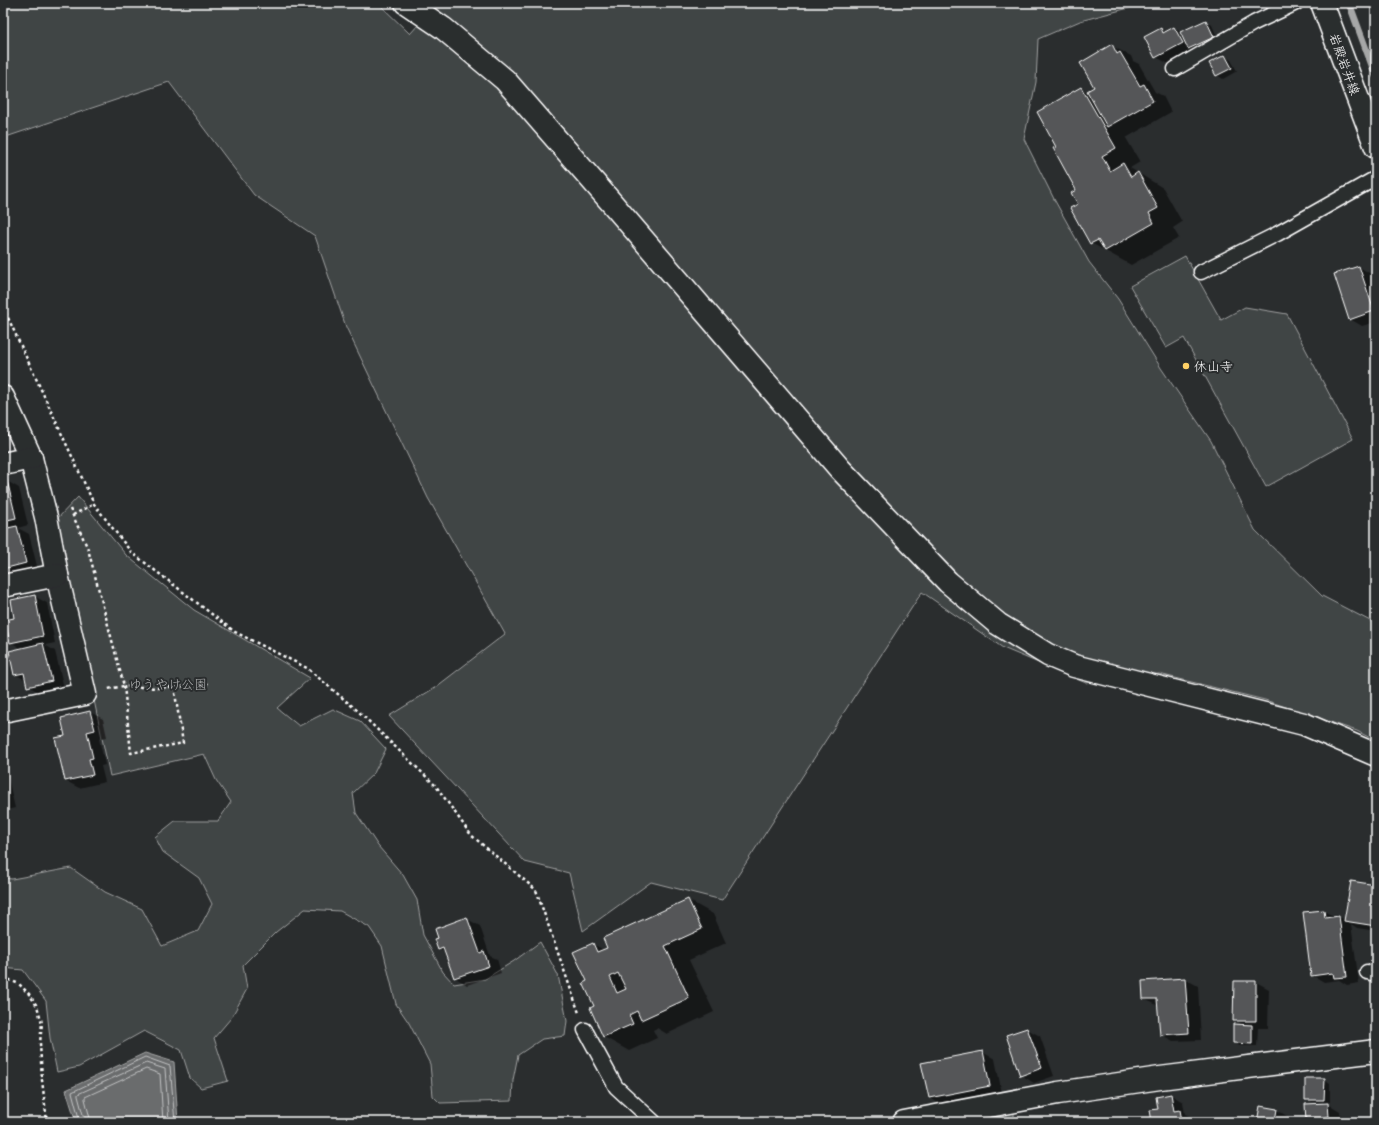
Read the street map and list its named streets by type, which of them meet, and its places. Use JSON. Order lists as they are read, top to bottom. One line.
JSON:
{"streets":{"street":["岩殿岩井線"]},"parks":["ゆうやけ公園"],"places":["休山寺"]}
